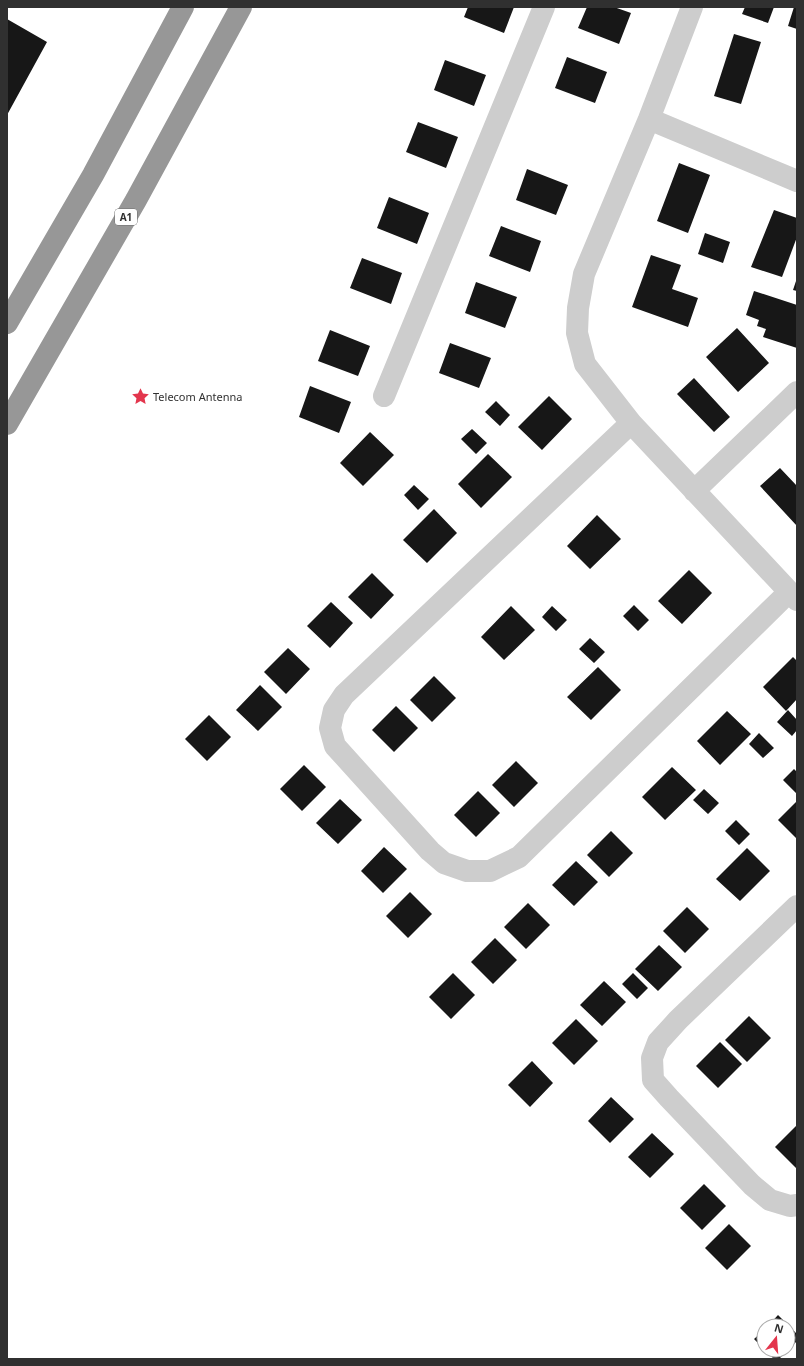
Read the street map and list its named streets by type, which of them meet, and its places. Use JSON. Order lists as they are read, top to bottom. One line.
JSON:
{"streets":{"highway":["A1"]},"places":{"place":["Telecom Antenna"]},"north":"top"}
